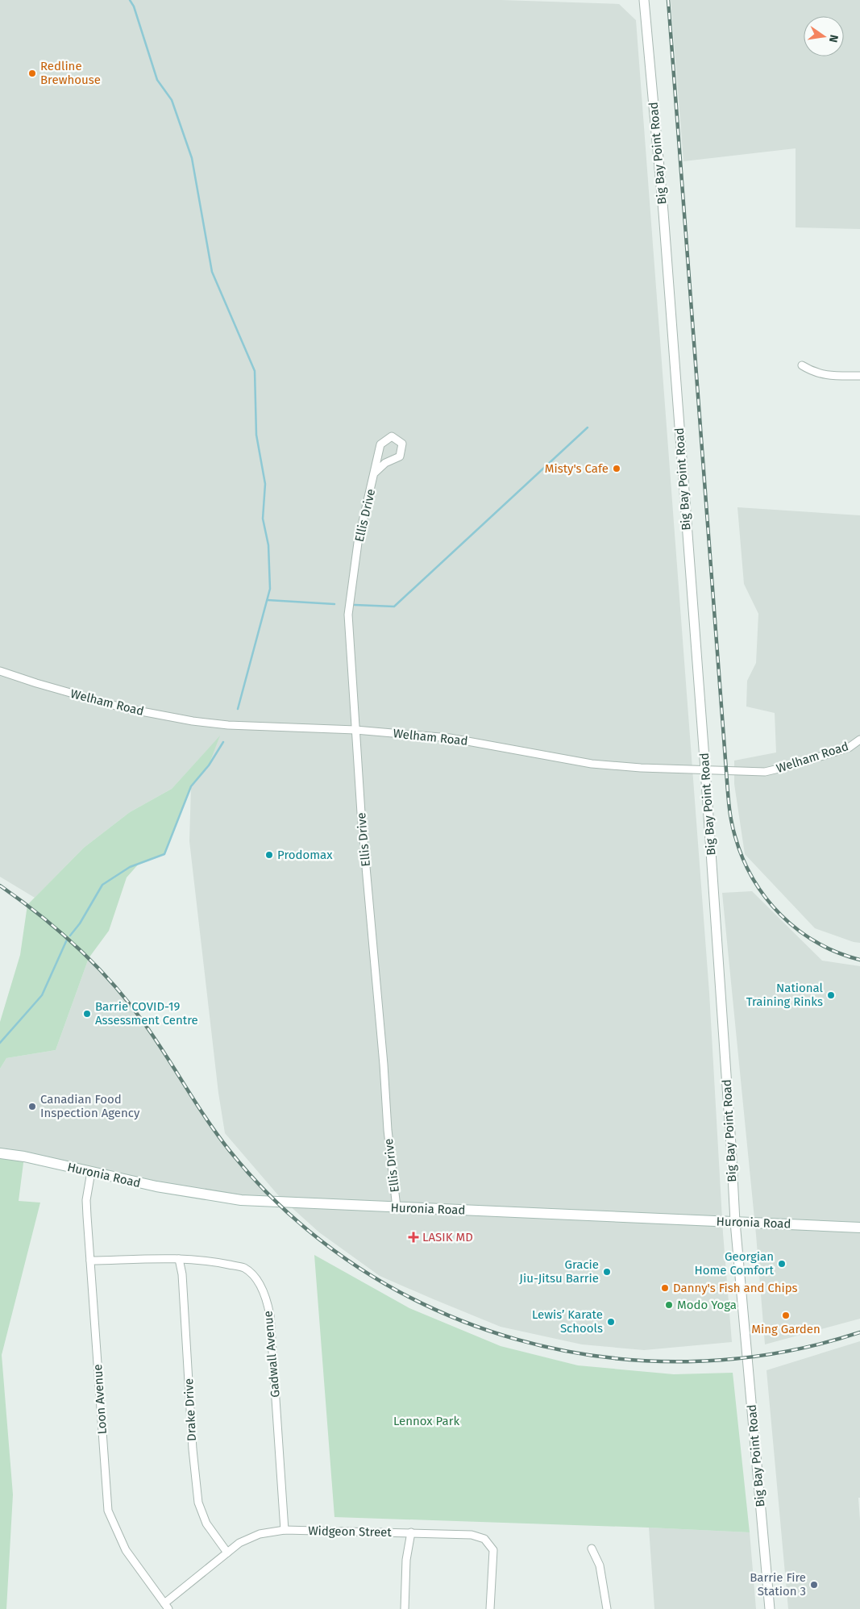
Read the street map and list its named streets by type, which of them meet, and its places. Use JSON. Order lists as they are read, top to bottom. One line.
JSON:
{"streets":{"main road":["Huronia Road"],"street":["Big Bay Point Road","Ellis Drive","Welham Road","Gadwall Avenue","Loon Avenue","Drake Drive","Widgeon Street"]},"crossings":[["Big Bay Point Road","Welham Road"],["Big Bay Point Road","Huronia Road"],["Ellis Drive","Welham Road"],["Ellis Drive","Huronia Road"],["Huronia Road","Loon Avenue"],["Gadwall Avenue","Loon Avenue"],["Gadwall Avenue","Drake Drive"],["Gadwall Avenue","Widgeon Street"],["Loon Avenue","Widgeon Street"],["Drake Drive","Widgeon Street"]],"parks":["Lennox Park"],"places":{"other":["Redline Brewhouse","Misty's Cafe","Prodomax","National Training Rinks","Barrie COVID-19 Assessment Centre","Canadian Food Inspection Agency","Georgian Home Comfort","Gracie Jiu-Jitsu Barrie","Danny's Fish and Chips","Modo Yoga","Ming Garden","Lewis’ Karate Schools","Barrie Fire Station 3"],"health":["LASIK MD"]},"north":"right"}
